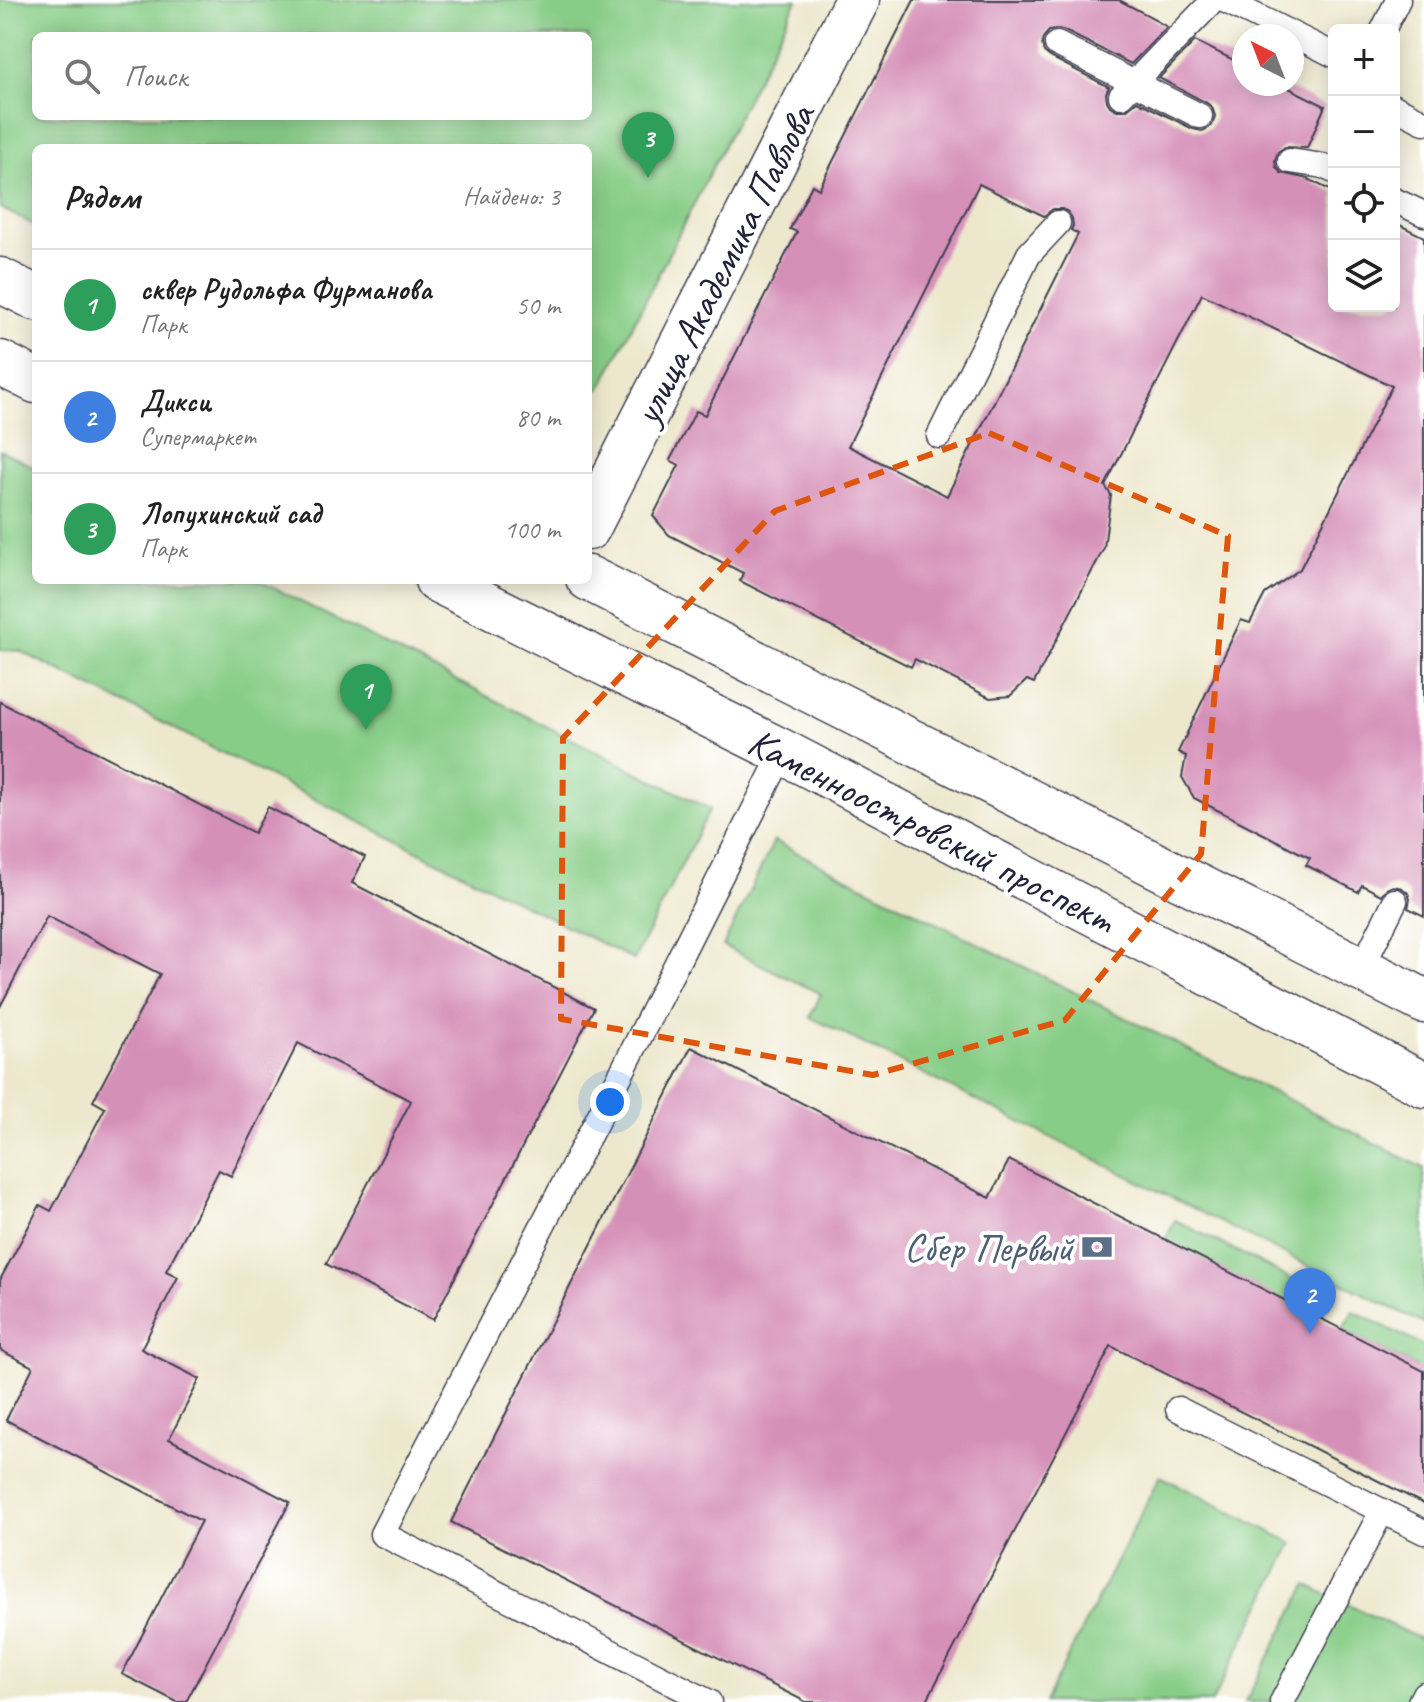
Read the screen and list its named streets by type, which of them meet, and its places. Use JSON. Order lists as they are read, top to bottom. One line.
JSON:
{"streets":{"main road":["улица Академика Павлова","Каменноостровский проспект"]},"places":{"bank":["Сбер Первый"]},"north":"top left","page":{"map_buttons":["+","−"],"search":"Поиск","pins":["3","1","2"],"heading":["Рядом","Найдено: 3"],"list":[{"mark":"1","name":"сквер Рудольфа Фурманова","note":"Парк","value":"50 m"},{"mark":"2","name":"Дикси","note":"Супермаркет","value":"80 m"},{"mark":"3","name":"Лопухинский сад","note":"Парк","value":"100 m"}]}}
